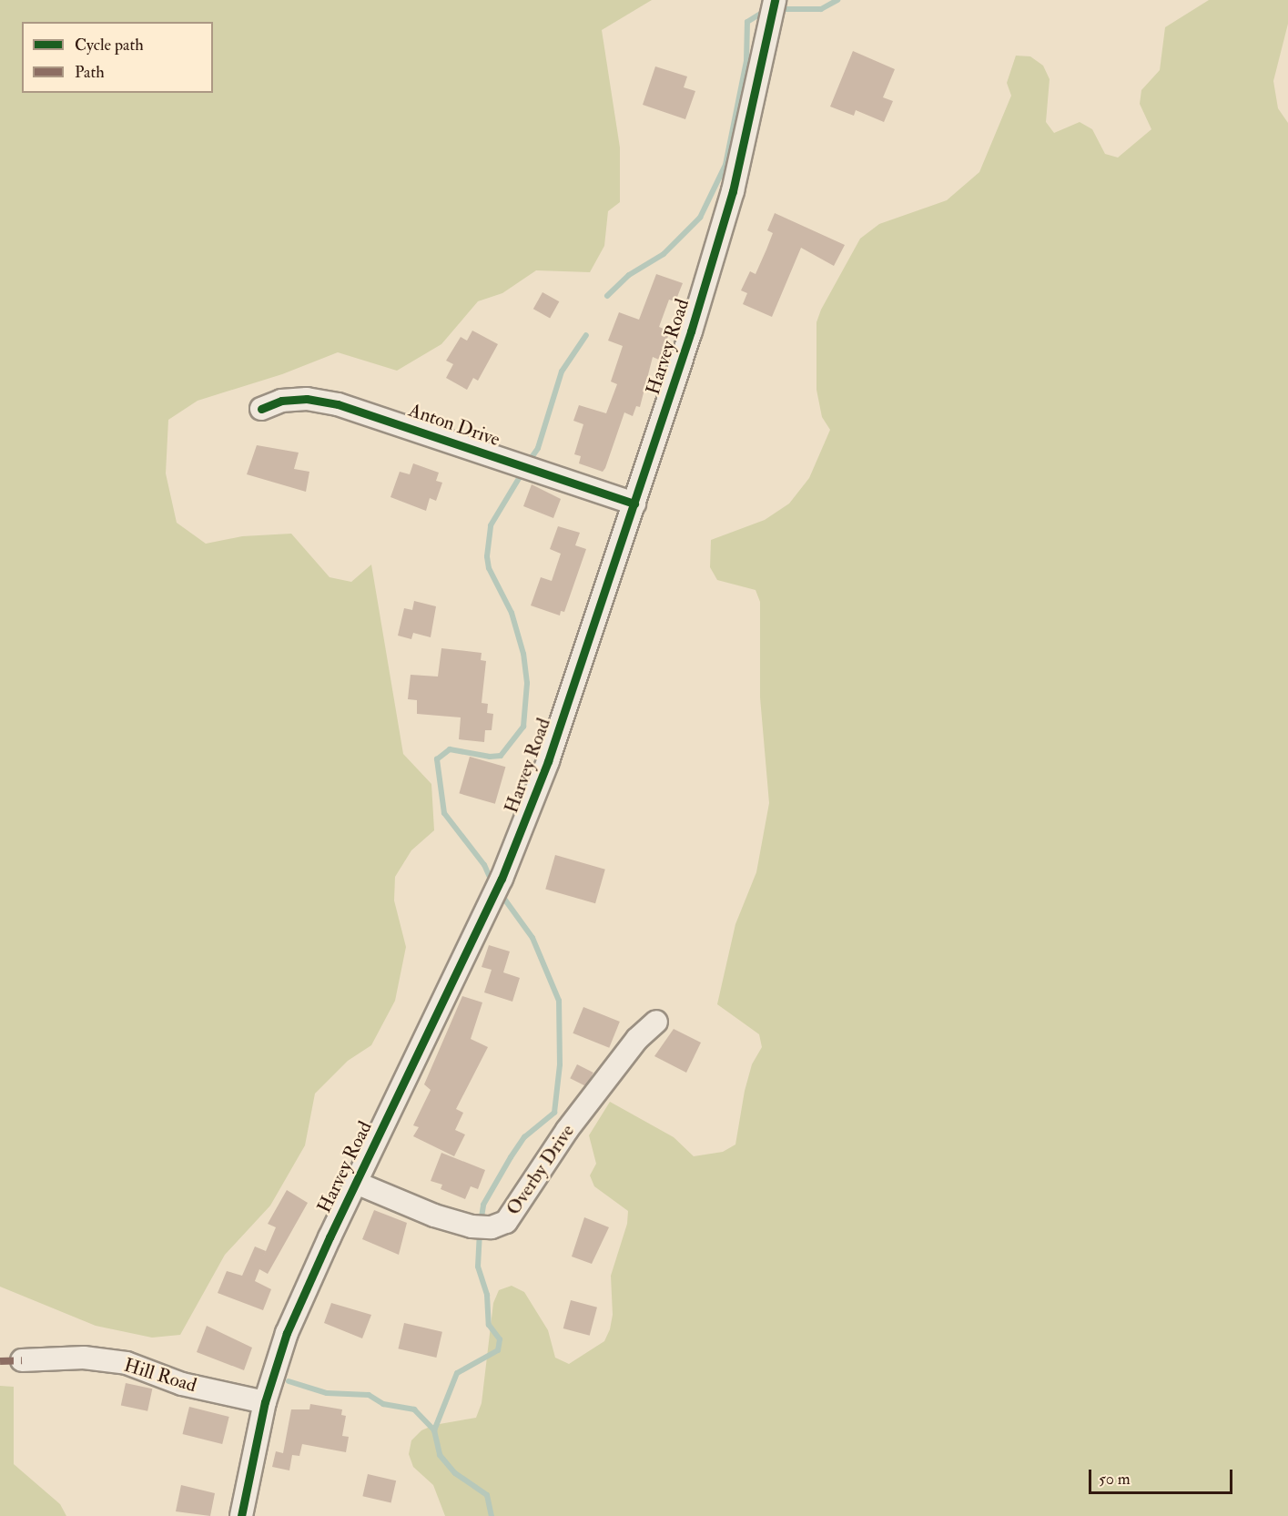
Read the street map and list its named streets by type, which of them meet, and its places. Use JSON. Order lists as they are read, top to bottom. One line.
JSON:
{"streets":{"street":["Harvey Road","Anton Drive","Overby Drive","Hill Road"]},"crossings":[["Harvey Road","Anton Drive"],["Harvey Road","Overby Drive"],["Harvey Road","Hill Road"]],"legend":["Cycle path","Path"],"scale_bar":"50 m"}
